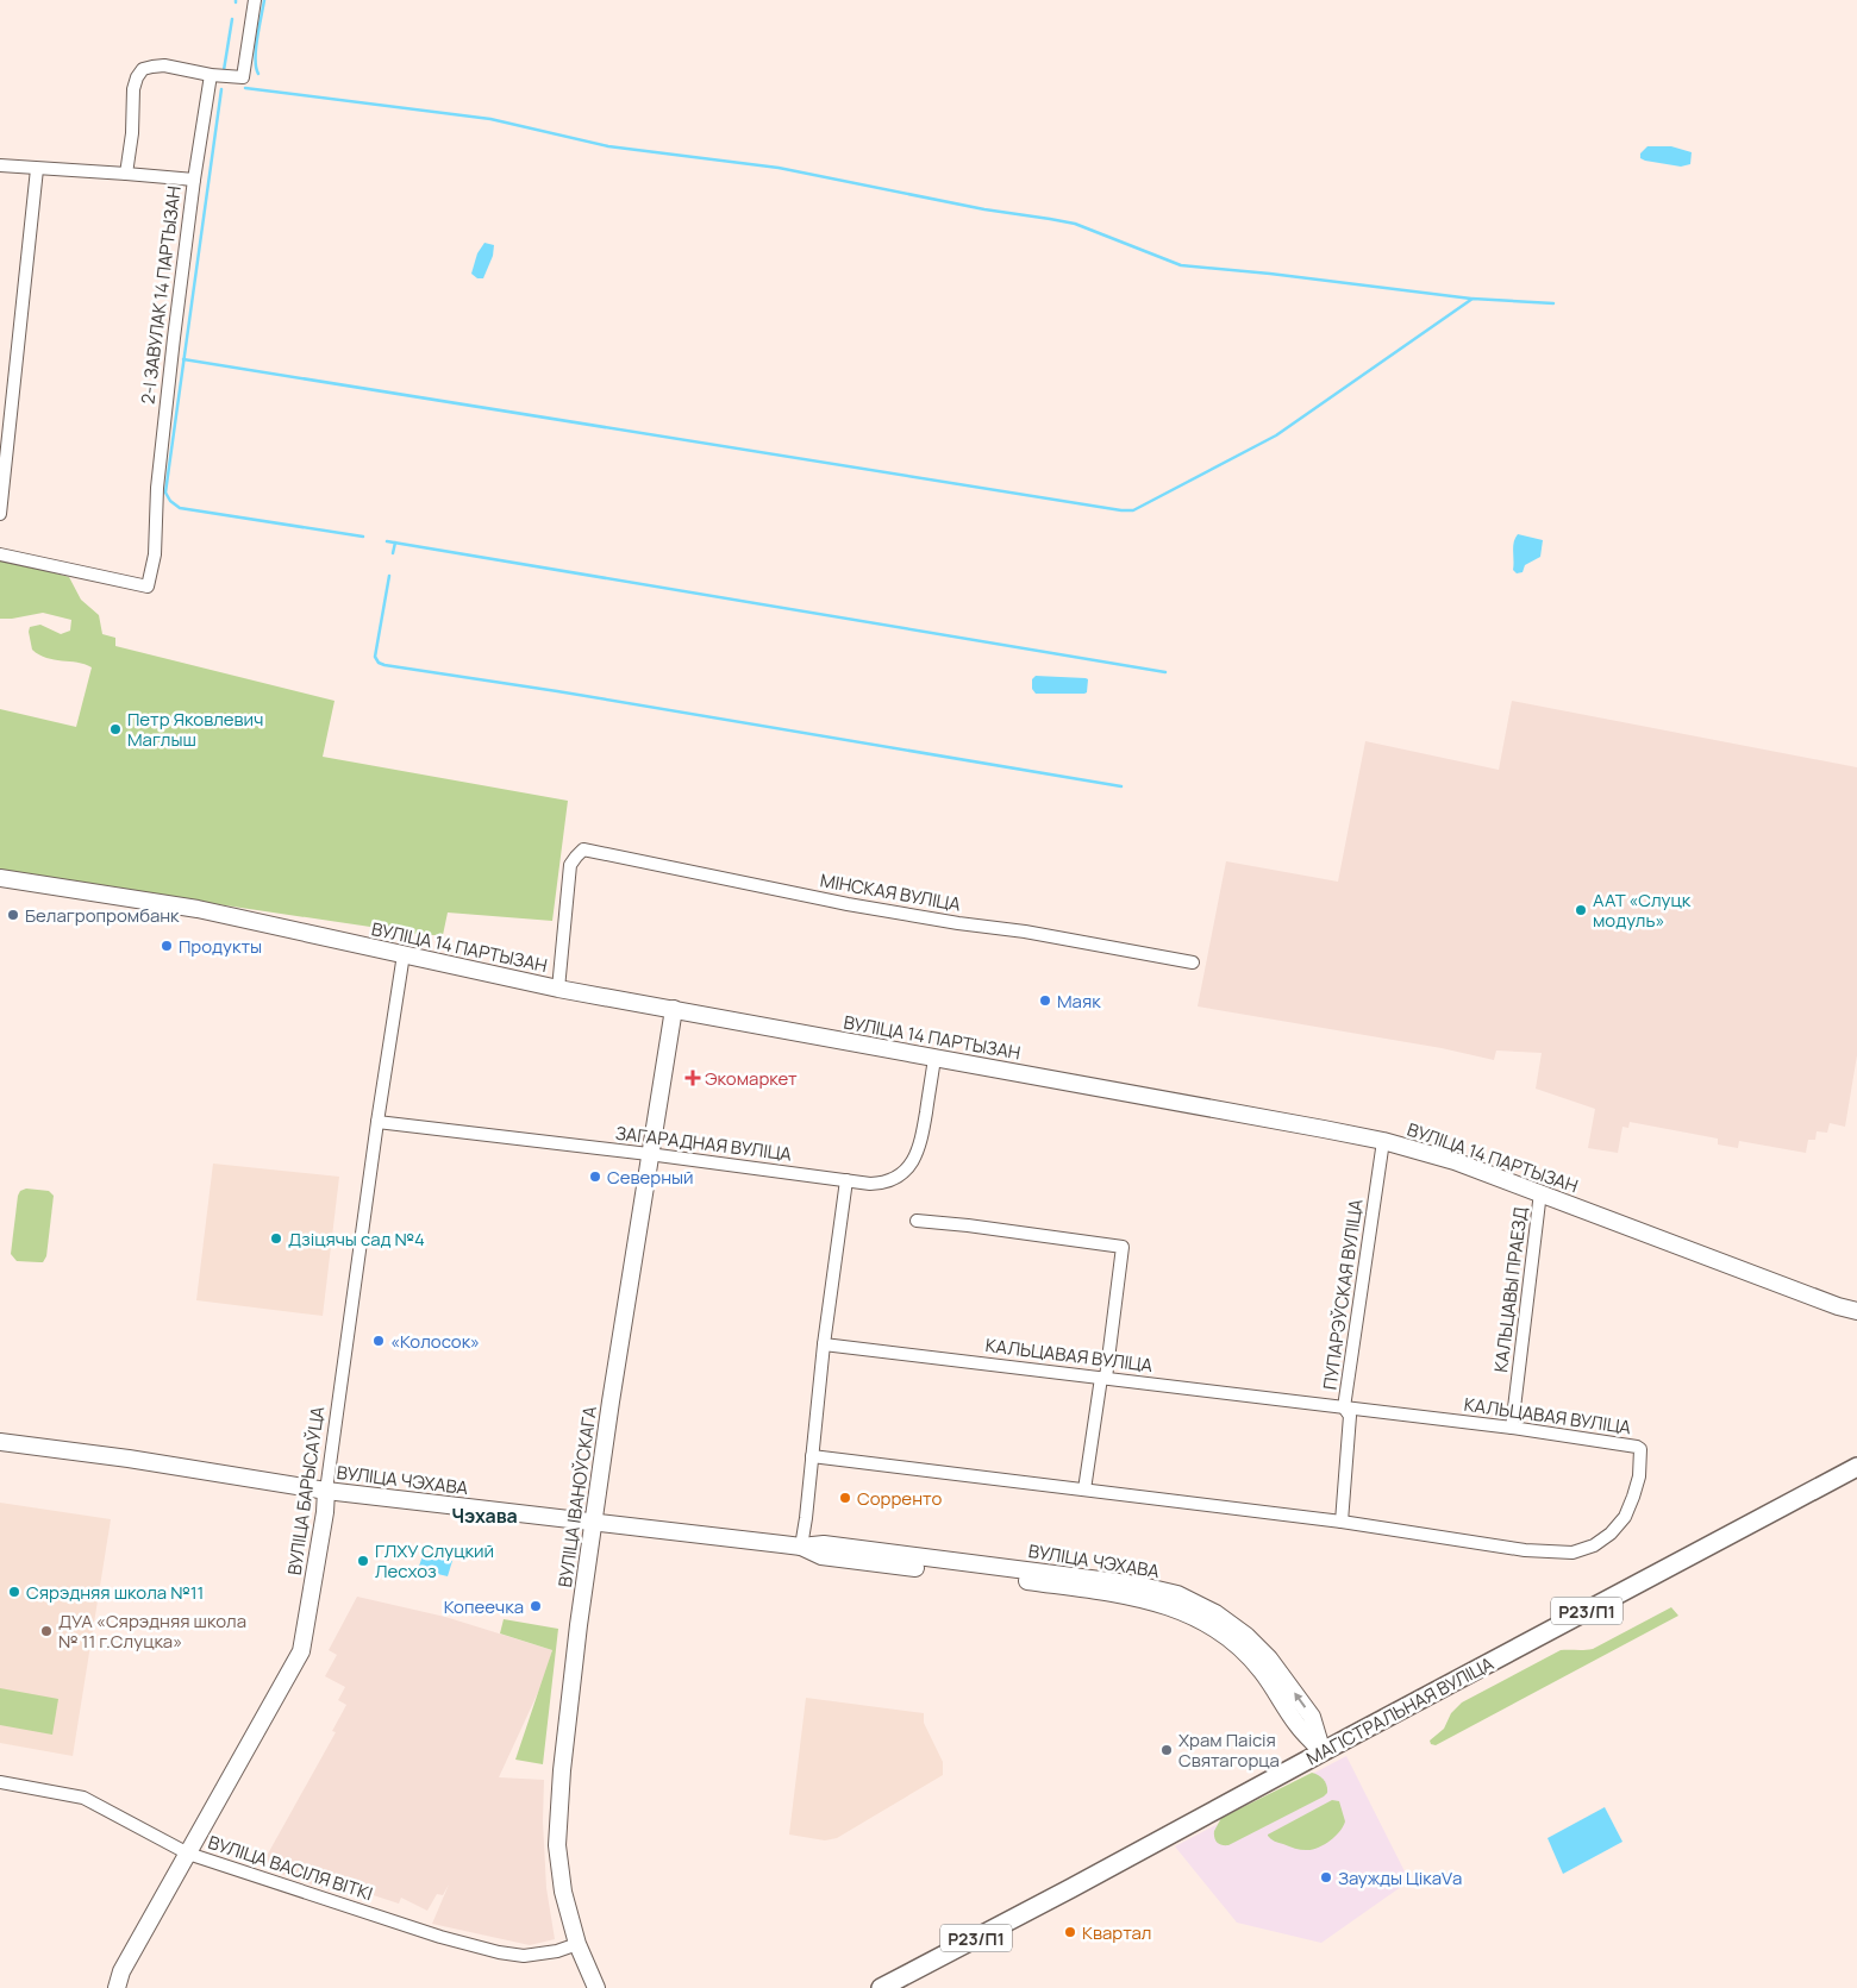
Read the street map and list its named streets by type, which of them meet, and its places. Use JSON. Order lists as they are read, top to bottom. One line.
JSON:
{"streets":{"main road":["ВУЛІЦА 14 ПАРТЫЗАН","ВУЛІЦА ЧЭХАВА","ВУЛІЦА БАРЫСАЎЦА","ВУЛІЦА ІВАНОЎСКАГА","Р23/П1","МАГІСТРАЛЬНАЯ ВУЛІЦА"],"street":["2-І ЗАВУЛАК 14 ПАРТЫЗАН","МІНСКАЯ ВУЛІЦА","ЗАГАРАДНАЯ ВУЛІЦА","КАЛЬЦАВЫ ПРАЕЗД","ПУПАРЭЎСКАЯ ВУЛІЦА","КАЛЬЦАВАЯ ВУЛІЦА","ВУЛІЦА ВАСІЛЯ ВІТКІ"]},"crossings":[["МІНСКАЯ ВУЛІЦА","ВУЛІЦА 14 ПАРТЫЗАН"],["ВУЛІЦА 14 ПАРТЫЗАН","ЗАГАРАДНАЯ ВУЛІЦА"],["ВУЛІЦА 14 ПАРТЫЗАН","КАЛЬЦАВЫ ПРАЕЗД"],["ВУЛІЦА 14 ПАРТЫЗАН","ПУПАРЭЎСКАЯ ВУЛІЦА"],["ВУЛІЦА 14 ПАРТЫЗАН","ВУЛІЦА БАРЫСАЎЦА"],["ВУЛІЦА 14 ПАРТЫЗАН","ВУЛІЦА ІВАНОЎСКАГА"],["ЗАГАРАДНАЯ ВУЛІЦА","ВУЛІЦА БАРЫСАЎЦА"],["ЗАГАРАДНАЯ ВУЛІЦА","ВУЛІЦА ІВАНОЎСКАГА"],["КАЛЬЦАВЫ ПРАЕЗД","КАЛЬЦАВАЯ ВУЛІЦА"],["ПУПАРЭЎСКАЯ ВУЛІЦА","КАЛЬЦАВАЯ ВУЛІЦА"],["ВУЛІЦА ЧЭХАВА","ВУЛІЦА БАРЫСАЎЦА"],["ВУЛІЦА ЧЭХАВА","ВУЛІЦА ІВАНОЎСКАГА"],["ВУЛІЦА ЧЭХАВА","МАГІСТРАЛЬНАЯ ВУЛІЦА"],["ВУЛІЦА БАРЫСАЎЦА","ВУЛІЦА ВАСІЛЯ ВІТКІ"],["ВУЛІЦА ІВАНОЎСКАГА","ВУЛІЦА ВАСІЛЯ ВІТКІ"]],"districts":["Чэхава"],"places":{"other":["Петр Яковлевич Маглыш","ААТ «Слуцк модуль»","Белагропромбанк","Продукты","Маяк","Северный","Дзіцячы сад №4","«Колосок»","Сорренто","ГЛХУ Слуцкий Лесхоз","Сярэдняя школа №11","Копеечка","ДУА «Сярэдняя школа № 11 г.Слуцка»","Храм Паісія Святагорца","Заужды ЦікаVа","Квартал"],"health":["Экомаркет"]}}
